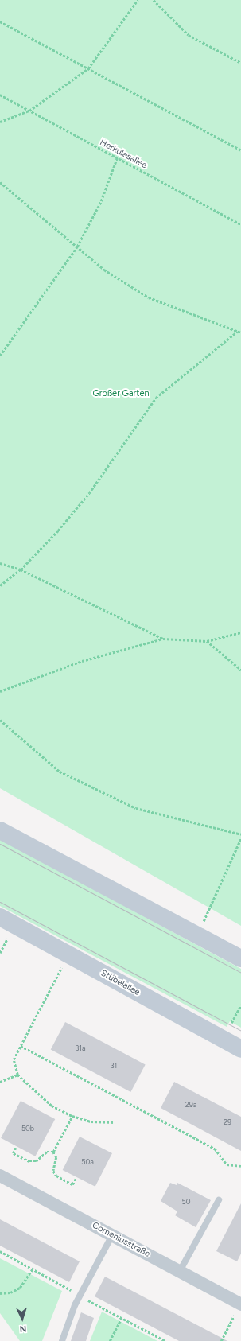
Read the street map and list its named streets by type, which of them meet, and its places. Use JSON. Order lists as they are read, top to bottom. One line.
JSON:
{"streets":{"main road":["Stübelallee"],"street":["Comeniusstraße"],"path":["Herkulesallee"]},"parks":["Großer Garten"],"house_numbers":["31a","31","29a","29","50b","50a","50"],"north":"bottom"}
